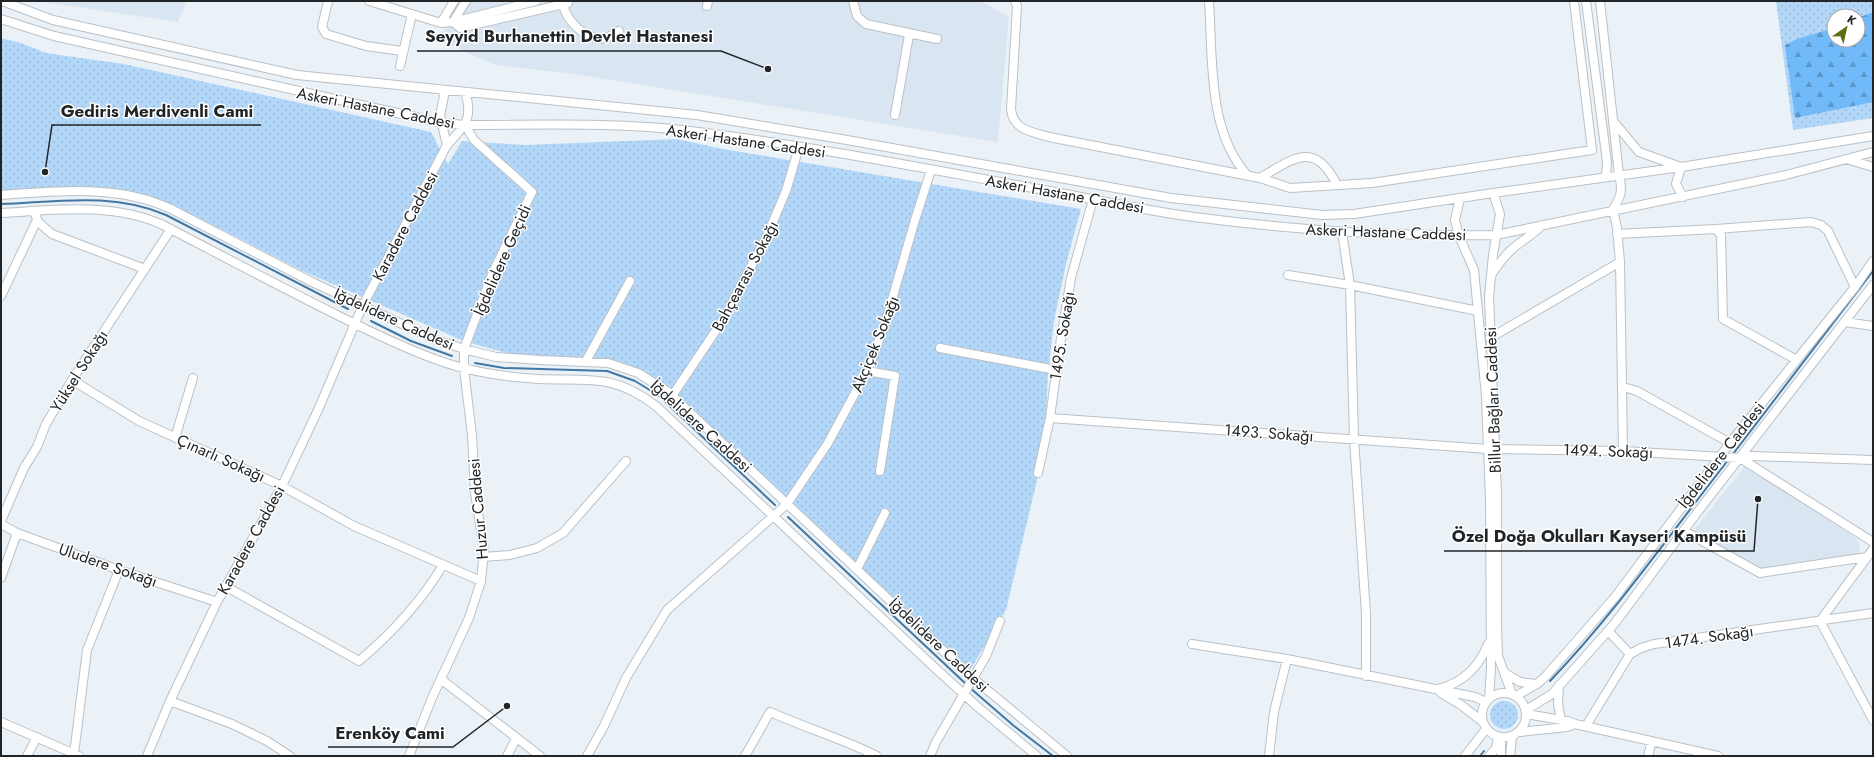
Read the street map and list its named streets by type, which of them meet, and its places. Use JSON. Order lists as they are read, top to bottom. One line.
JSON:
{"streets":{"street":["Askeri Hastane Caddesi","Karadere Caddesi","İğdelidere Geçidi","Bahçearası Sokağı","İğdelidere Caddesi","1495. Sokağı","Akçiçek Sokağı","Yüksel Sokağı","Billur Bağları Caddesi","1493. Sokağı","1494. Sokağı","Çınarlı Sokağı","Huzur Caddesi","Uludere Sokağı","1474. Sokağı"]},"crossings":[["Askeri Hastane Caddesi","Karadere Caddesi"],["Askeri Hastane Caddesi","İğdelidere Geçidi"],["Askeri Hastane Caddesi","Bahçearası Sokağı"],["Askeri Hastane Caddesi","1495. Sokağı"],["Askeri Hastane Caddesi","Akçiçek Sokağı"],["Askeri Hastane Caddesi","Billur Bağları Caddesi"],["Karadere Caddesi","İğdelidere Geçidi"],["Karadere Caddesi","İğdelidere Caddesi"],["Karadere Caddesi","Çınarlı Sokağı"],["Karadere Caddesi","Uludere Sokağı"],["İğdelidere Geçidi","İğdelidere Caddesi"],["İğdelidere Geçidi","Huzur Caddesi"],["Bahçearası Sokağı","İğdelidere Caddesi"],["İğdelidere Caddesi","Akçiçek Sokağı"],["İğdelidere Caddesi","Yüksel Sokağı"],["İğdelidere Caddesi","1494. Sokağı"],["İğdelidere Caddesi","Huzur Caddesi"],["1495. Sokağı","1493. Sokağı"],["Yüksel Sokağı","Çınarlı Sokağı"],["Billur Bağları Caddesi","1493. Sokağı"],["Billur Bağları Caddesi","1494. Sokağı"],["1493. Sokağı","1494. Sokağı"],["Çınarlı Sokağı","Huzur Caddesi"]],"places":["Seyyid Burhanettin Devlet Hastanesi","Gediris Merdivenli Cami","Özel Doğa Okulları Kayseri Kampüsü","Erenköy Cami"],"north":"top right"}
